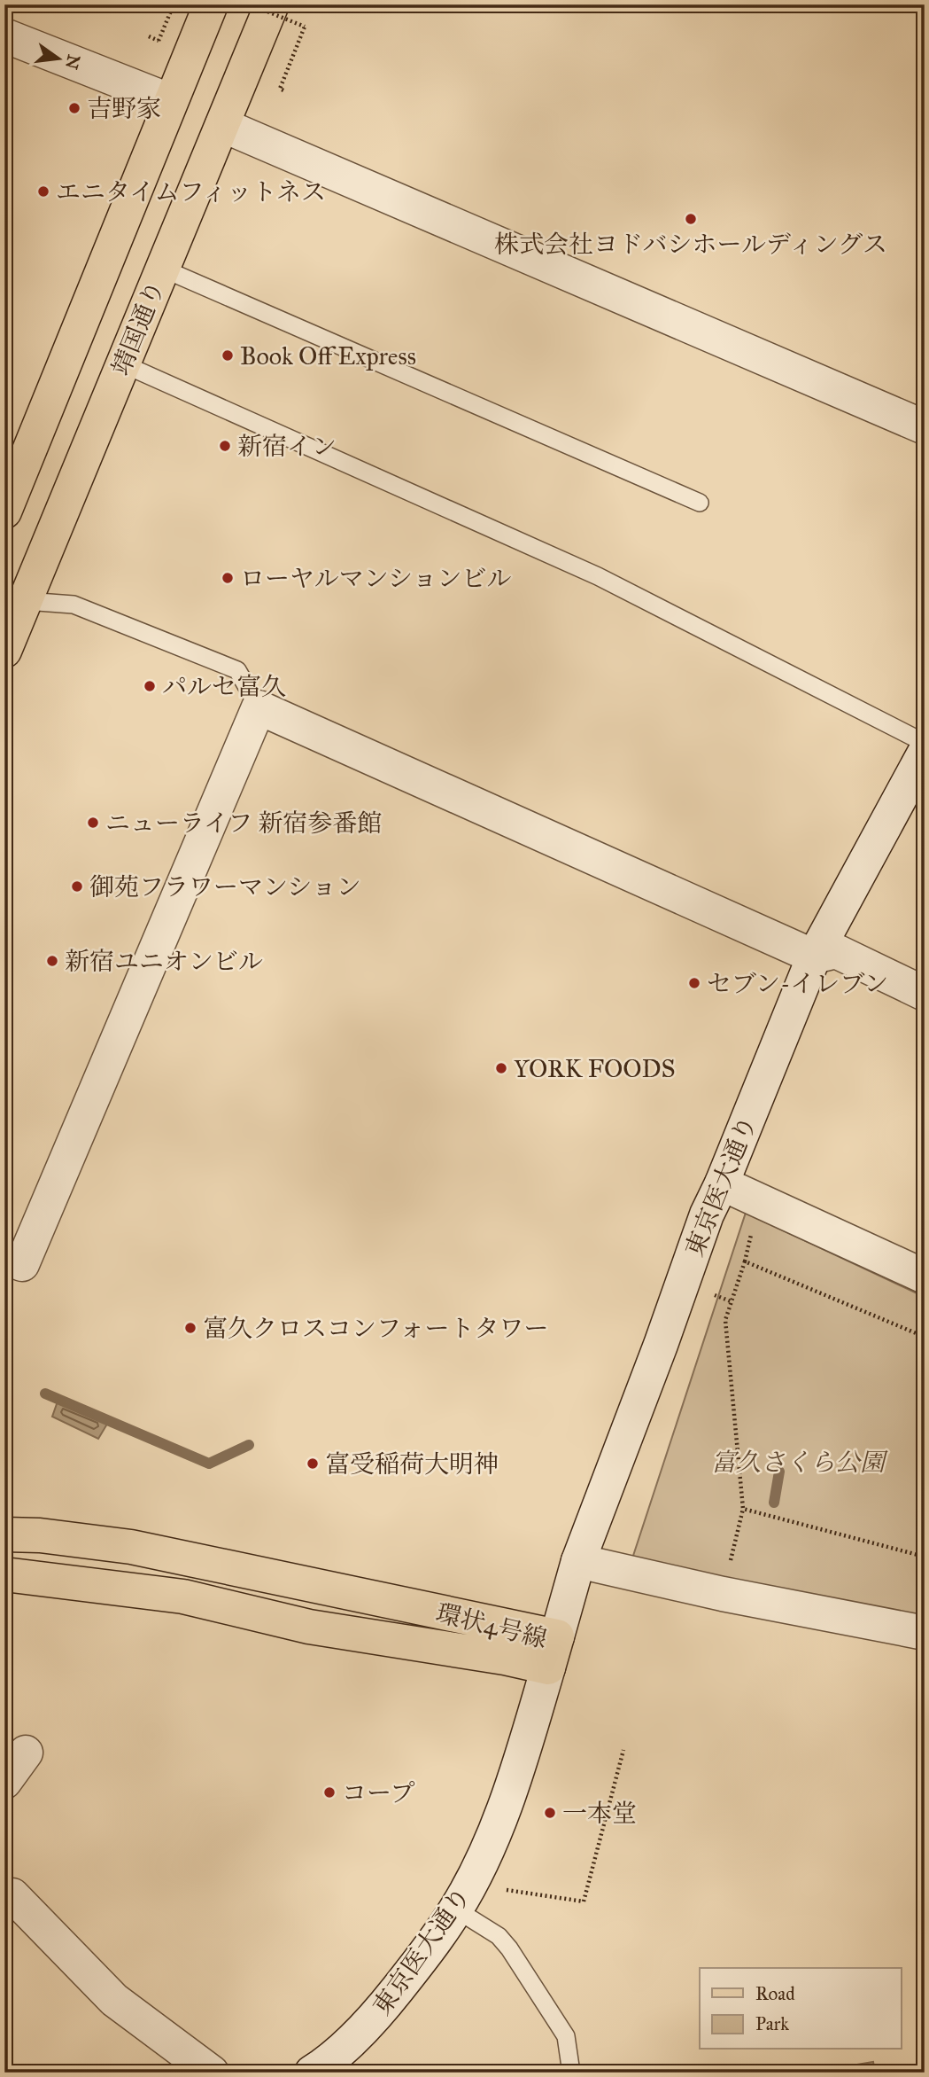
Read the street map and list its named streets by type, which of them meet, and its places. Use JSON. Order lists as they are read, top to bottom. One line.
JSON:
{"streets":{"main road":["靖国通り","環状4号線"],"street":["東京医大通り"]},"crossings":[["東京医大通り","環状4号線"]],"parks":["富久さくら公園"],"places":["吉野家","エニタイムフィットネス","株式会社ヨドバシホールディングス","Book Off Express","新宿イン","ローヤルマンションビル","パルセ富久","ニューライフ 新宿参番館","御苑フラワーマンション","新宿ユニオンビル","セブン-イレブン","YORK FOODS","富久クロスコンフォートタワー","富受稲荷大明神","コープ","一本堂"],"legend":["Road","Park"],"north":"right"}
